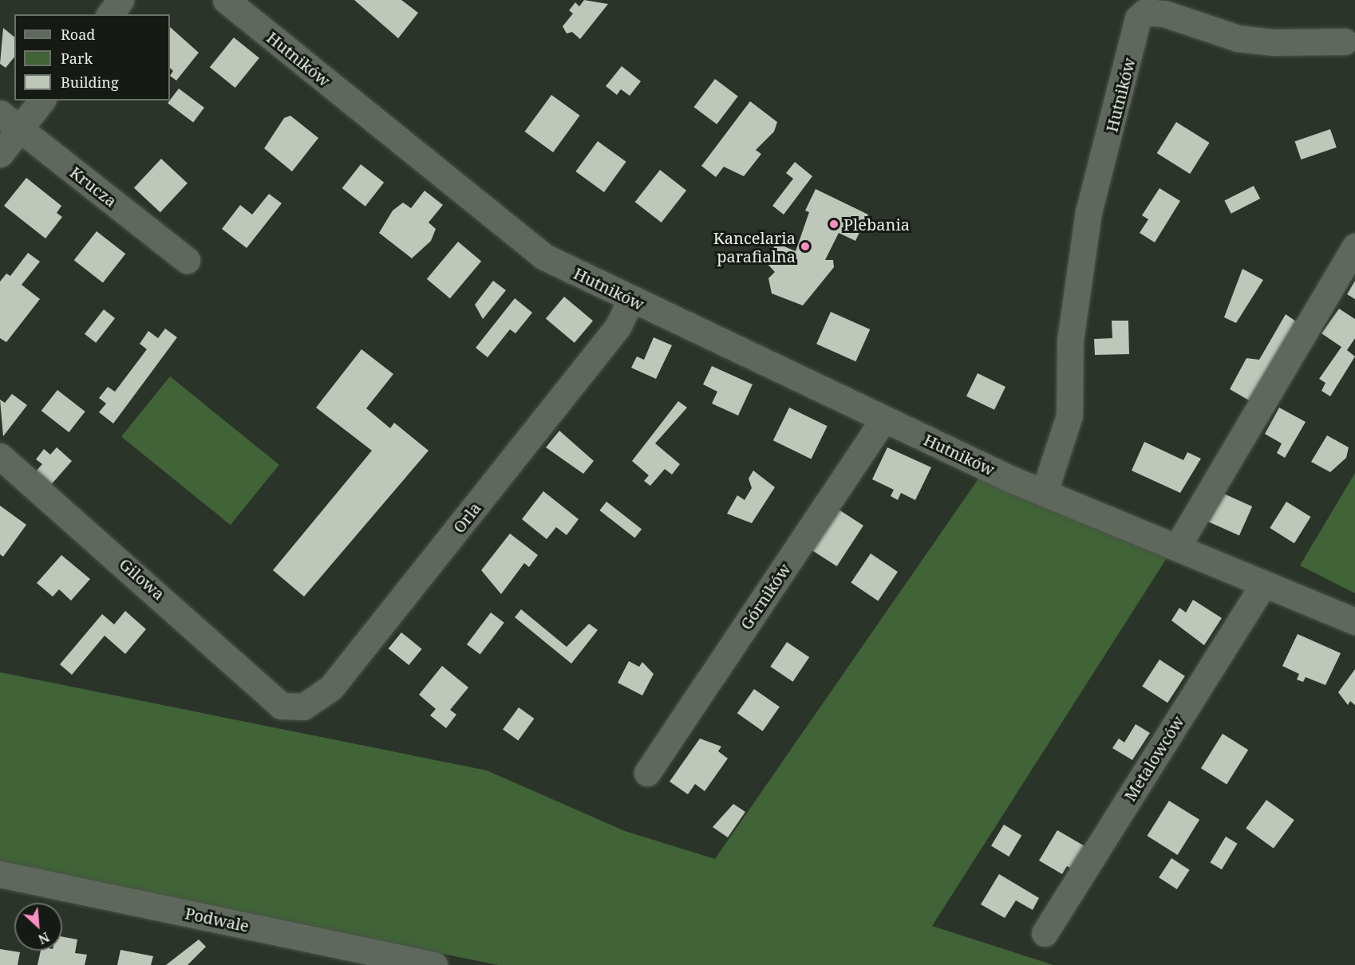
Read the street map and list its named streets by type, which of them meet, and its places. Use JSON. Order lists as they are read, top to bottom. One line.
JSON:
{"streets":{"street":["Hutników","Krucza","Orla","Gilowa","Górników","Metalowców","Podwale"]},"crossings":[["Hutników","Orla"],["Hutników","Górników"],["Hutników","Metalowców"],["Orla","Gilowa"]],"places":["Plebania","Kancelaria parafialna"],"legend":["Road","Park","Building"],"north":"bottom right"}
